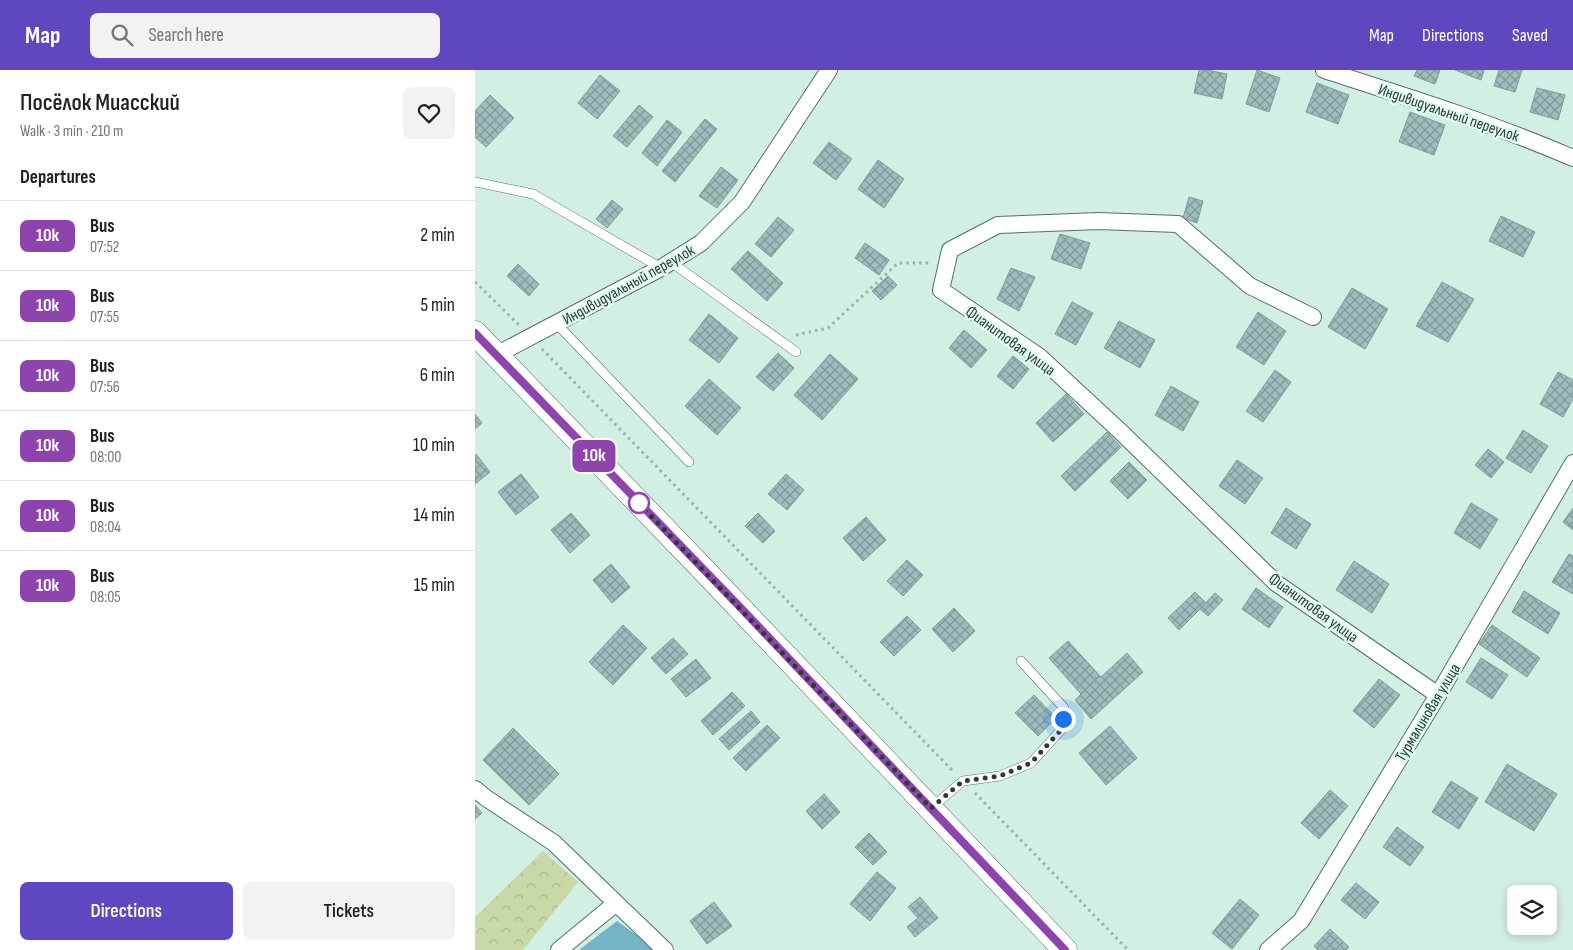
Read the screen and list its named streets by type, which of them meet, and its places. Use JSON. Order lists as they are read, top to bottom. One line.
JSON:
{"streets":{"street":["Индивидуальный переулок","Фианитовая улица","Турмалиновая улица"]},"crossings":[["Фианитовая улица","Турмалиновая улица"]],"lines":["bus line 10к"],"page":{"header":"Map","search":"Search here","nav":["Map","Directions","Saved"],"heading":[["Посёлок Миасский","Walk · 3 min · 210 m"],"Departures"],"on_map":"10к","list":[{"mark":"10к","name":"Bus","note":"07:52","value":"2 min"},{"mark":"10к","name":"Bus","note":"07:55","value":"5 min"},{"mark":"10к","name":"Bus","note":"07:56","value":"6 min"},{"mark":"10к","name":"Bus","note":"08:00","value":"10 min"},{"mark":"10к","name":"Bus","note":"08:04","value":"14 min"},{"mark":"10к","name":"Bus","note":"08:05","value":"15 min"}],"buttons":["Directions","Tickets"]}}
